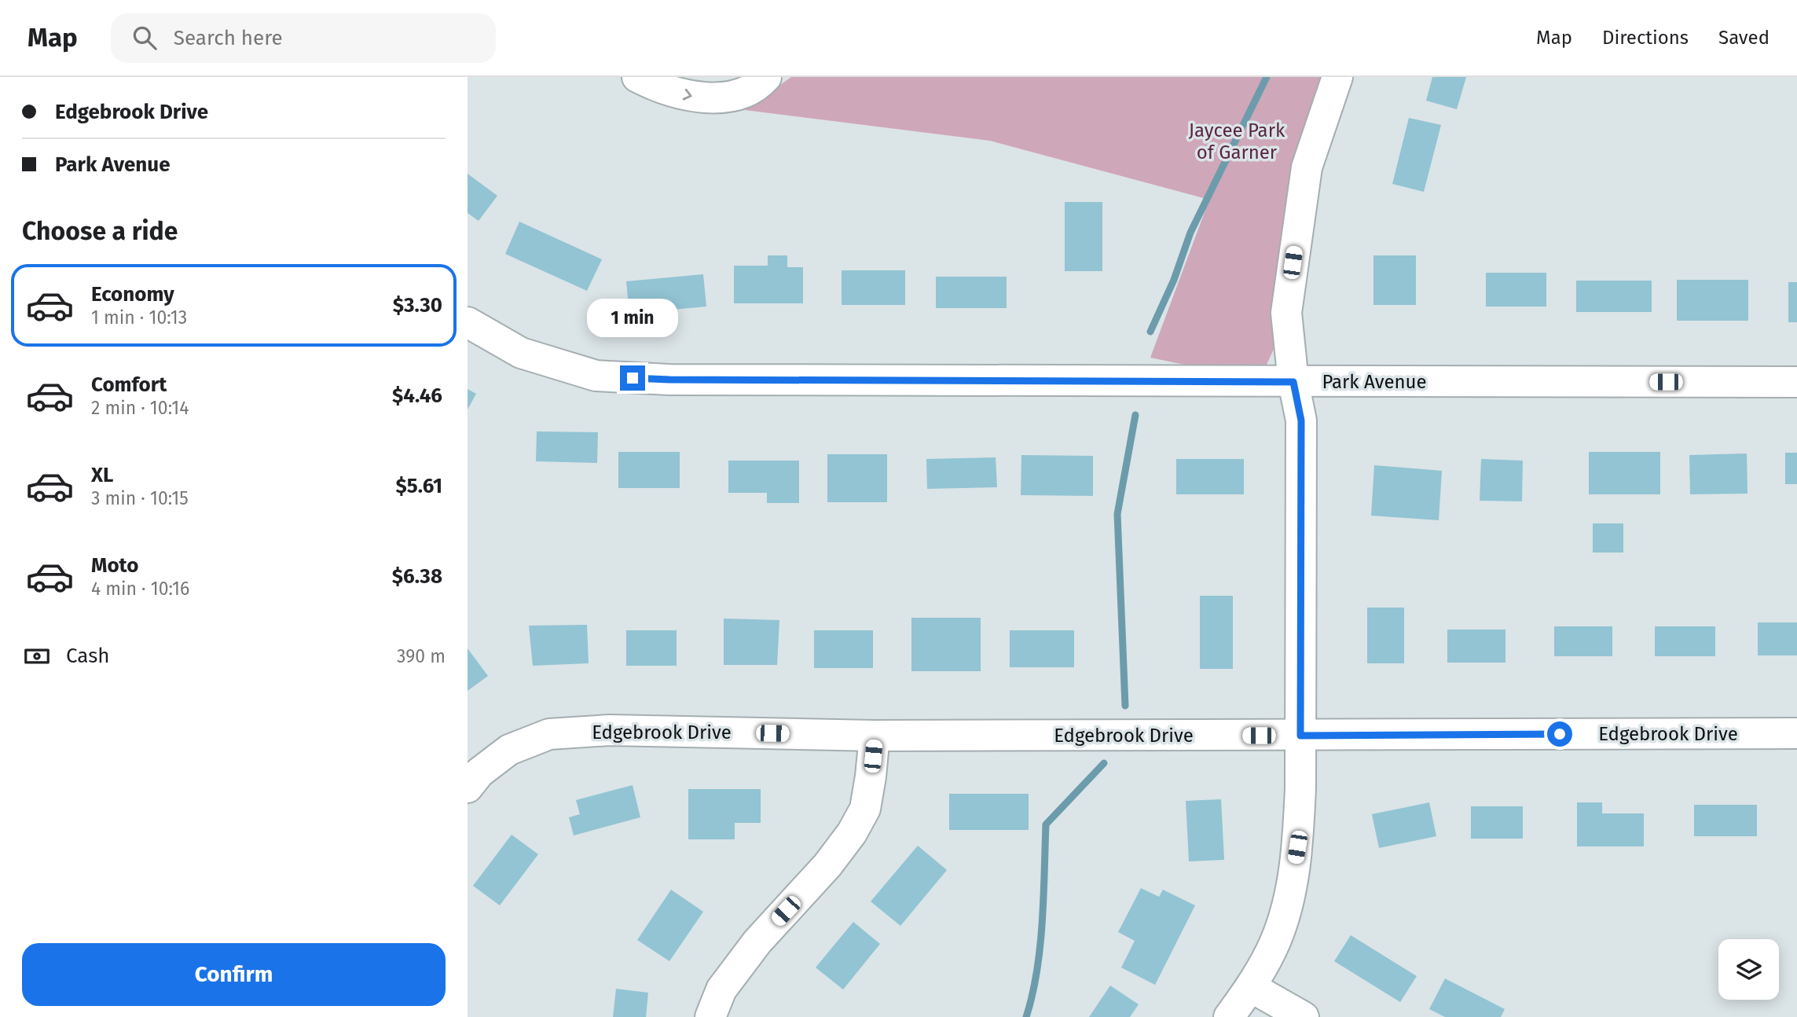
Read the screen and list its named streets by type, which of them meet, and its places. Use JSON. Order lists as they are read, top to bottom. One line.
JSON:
{"streets":{"street":["Park Avenue","Edgebrook Drive"]},"parks":["Jaycee Park of Garner"],"page":{"header":"Map","search":"Search here","nav":["Map","Directions","Saved"],"banner":["Edgebrook Drive","Park Avenue"],"heading":"Choose a ride","list":[{"name":"Economy","note":"1 min · 10:13","value":"$3.30"},{"name":"Comfort","note":"2 min · 10:14","value":"$4.46"},{"name":"XL","note":"3 min · 10:15","value":"$5.61"},{"name":"Moto","note":"4 min · 10:16","value":"$6.38"}],"bubble":"1 min","pay":["Cash","390 m"],"buttons":"Confirm"}}
